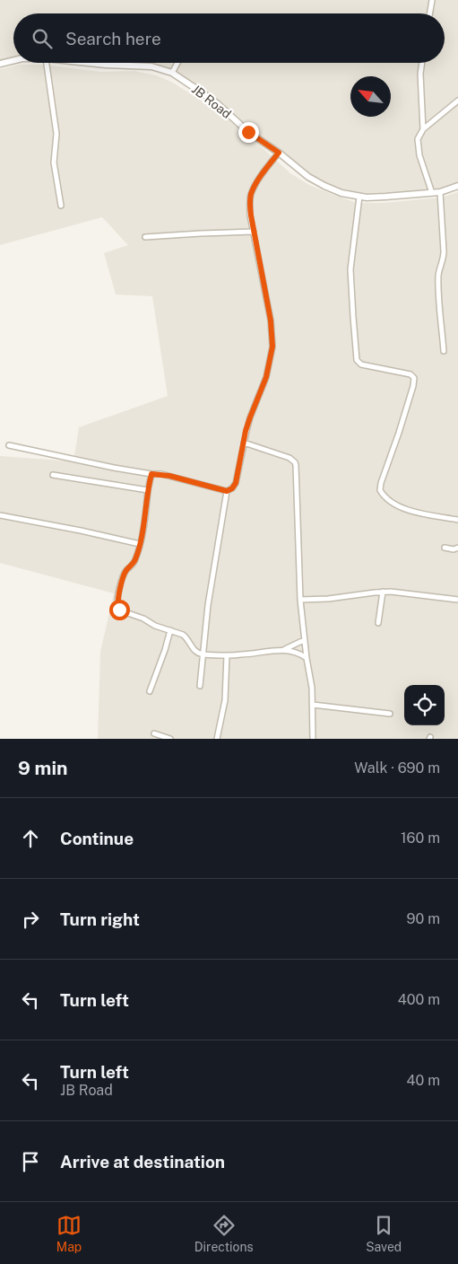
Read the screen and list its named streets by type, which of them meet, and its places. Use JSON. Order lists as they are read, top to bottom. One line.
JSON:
{"streets":{"street":["JB Road"]},"north":"top left","page":{"search":"Search here","heading":["9 min","Walk · 690 m"],"list":[["Continue","160 m"],["Turn right","90 m"],["Turn left","400 m"],["Turn left","JB Road","40 m"],"Arrive at destination"],"nav":["Map","Directions","Saved"]}}
